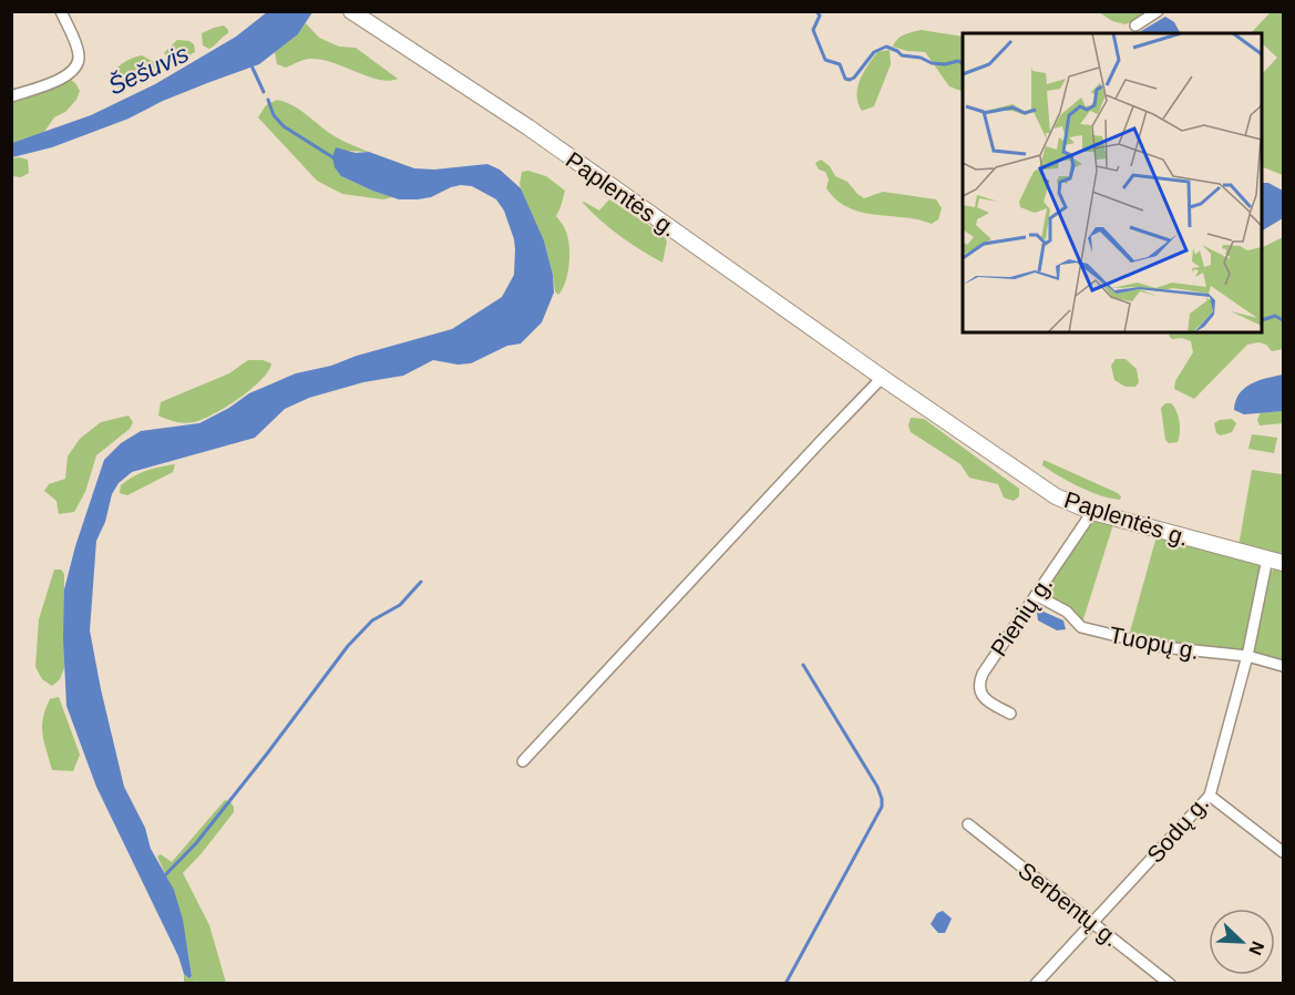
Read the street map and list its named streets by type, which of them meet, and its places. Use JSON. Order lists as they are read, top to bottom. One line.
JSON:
{"streets":{"main road":["Paplentės g."],"street":["Pienių g.","Tuopų g.","Sodų g.","Serbentų g."]},"crossings":[["Paplentės g.","Pienių g."],["Paplentės g.","Sodų g."],["Pienių g.","Tuopų g."],["Tuopų g.","Sodų g."],["Sodų g.","Serbentų g."]],"water":["Šešuvis"],"north":"bottom right"}
